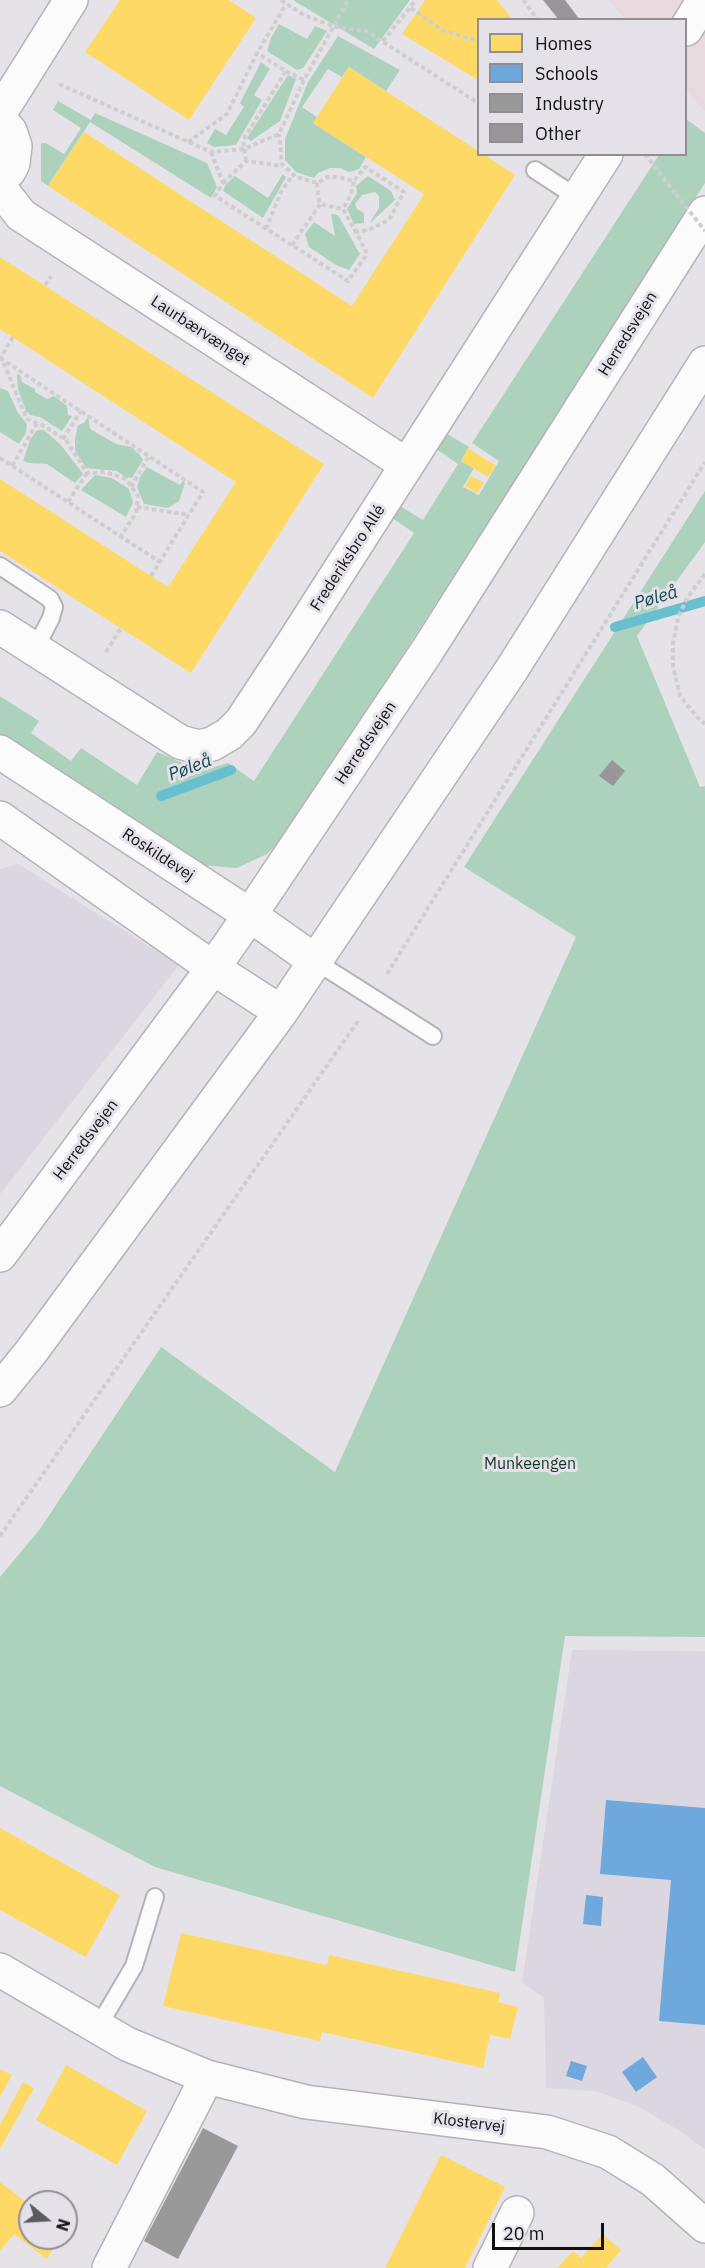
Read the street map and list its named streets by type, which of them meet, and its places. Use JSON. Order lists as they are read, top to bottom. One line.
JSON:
{"streets":{"street":["Laurbærvænget","Herredsvejen","Frederiksbro Allé","Roskildevej","Klostervej"]},"crossings":[["Laurbærvænget","Frederiksbro Allé"],["Herredsvejen","Roskildevej"]],"water":["Pøleå"],"parks":["Munkeengen"],"legend":["Homes","Schools","Industry","Other"],"scale_bar":"20 m","north":"right"}
